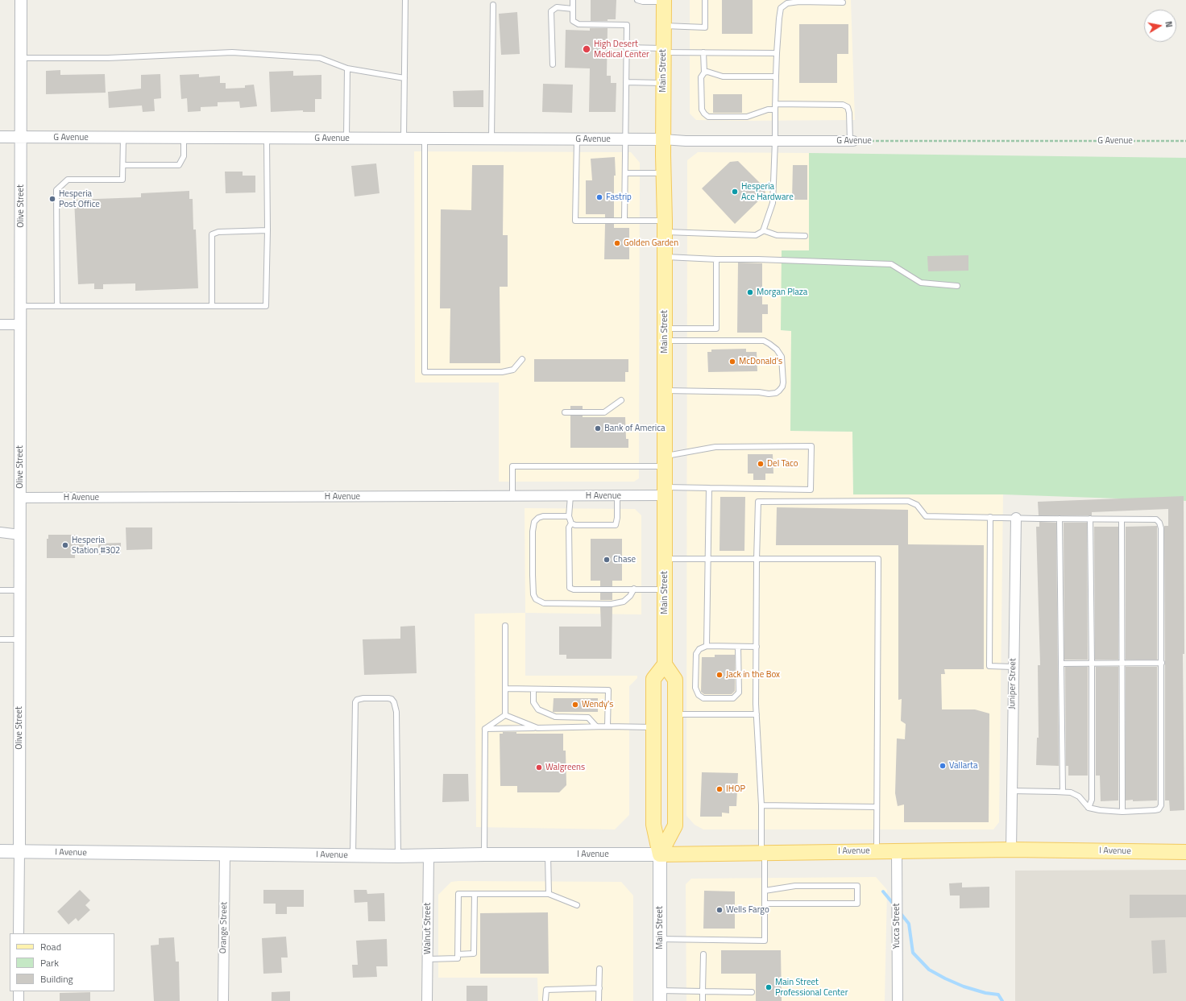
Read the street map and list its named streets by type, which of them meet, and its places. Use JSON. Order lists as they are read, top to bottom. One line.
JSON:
{"streets":{"main road":["Main Street","I Avenue"],"street":["G Avenue","Olive Street","H Avenue","Juniper Street","Yucca Street","Orange Street","Walnut Street"]},"crossings":[["Main Street","G Avenue"],["Main Street","H Avenue"],["Main Street","I Avenue"],["G Avenue","Olive Street"],["Olive Street","H Avenue"],["Olive Street","I Avenue"],["Juniper Street","I Avenue"],["I Avenue","Yucca Street"],["I Avenue","Orange Street"],["I Avenue","Walnut Street"]],"places":["High Desert Medical Center","Hesperia Ace Hardware","Fastrip","Hesperia Post Office","Golden Garden","Morgan Plaza","McDonald's","Bank of America","Del Taco","Hesperia Station #302","Chase","Jack in the Box","Wendy's","Vallarta","Walgreens","IHOP","Wells Fargo","Main Street Professional Center"],"legend":["Road","Park","Building"],"north":"right"}
